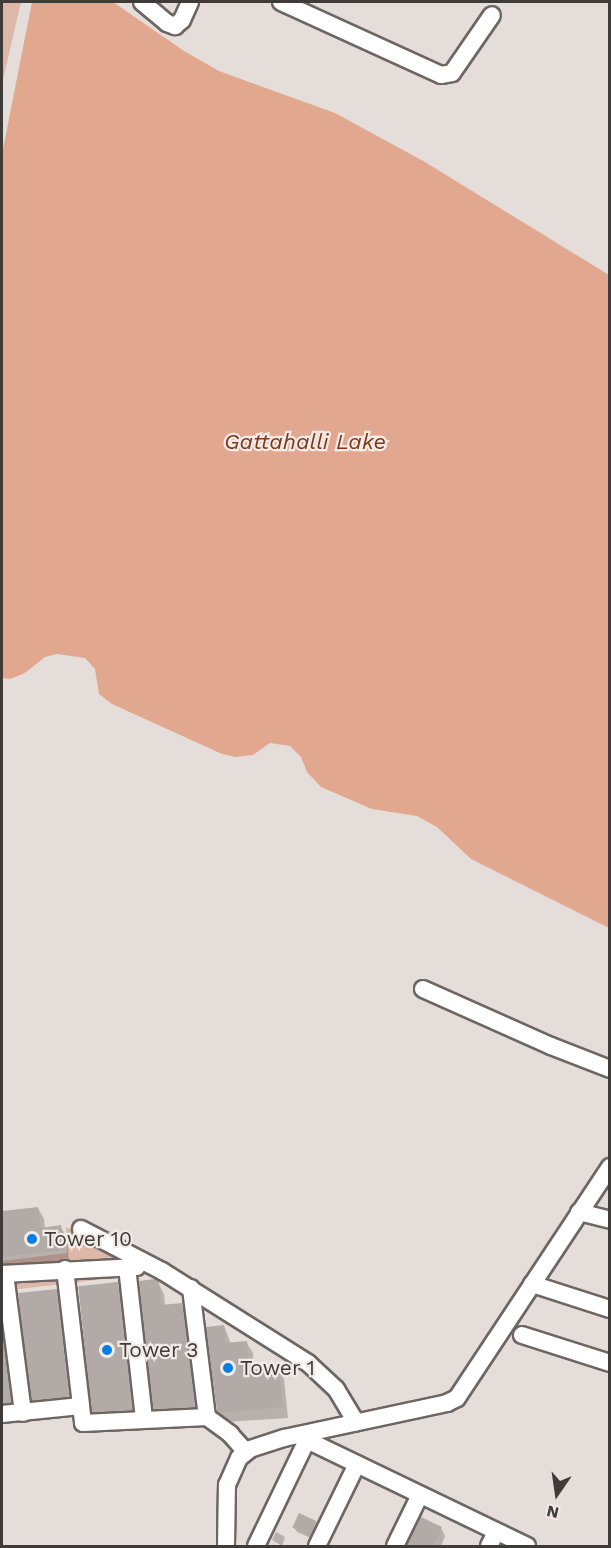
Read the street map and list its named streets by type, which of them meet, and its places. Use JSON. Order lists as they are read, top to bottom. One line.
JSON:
{"water":["Gattahalli Lake"],"places":["Tower 10","Tower 3","Tower 1"],"north":"bottom"}
